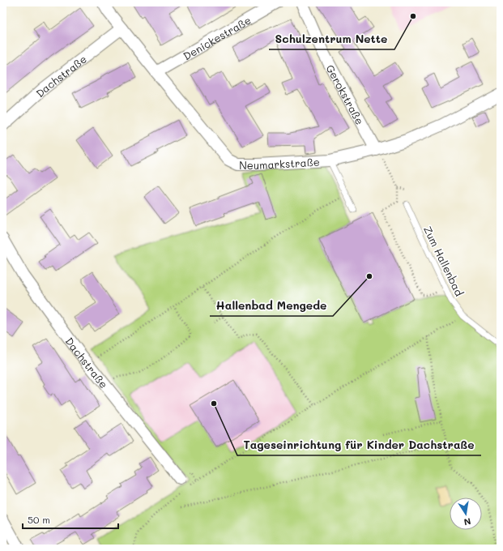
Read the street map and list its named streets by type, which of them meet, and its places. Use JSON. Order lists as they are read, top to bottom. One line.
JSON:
{"streets":{"street":["Denickestraße","Dachstraße","Gerokstraße","Neumarkstraße"],"lane":["Zum Hallenbad"]},"crossings":[["Denickestraße","Neumarkstraße"],["Dachstraße","Neumarkstraße"],["Gerokstraße","Neumarkstraße"]],"places":["Schulzentrum Nette","Hallenbad Mengede","Tageseinrichtung für Kinder Dachstraße"],"scale_bar":"50 m","north":"bottom"}
